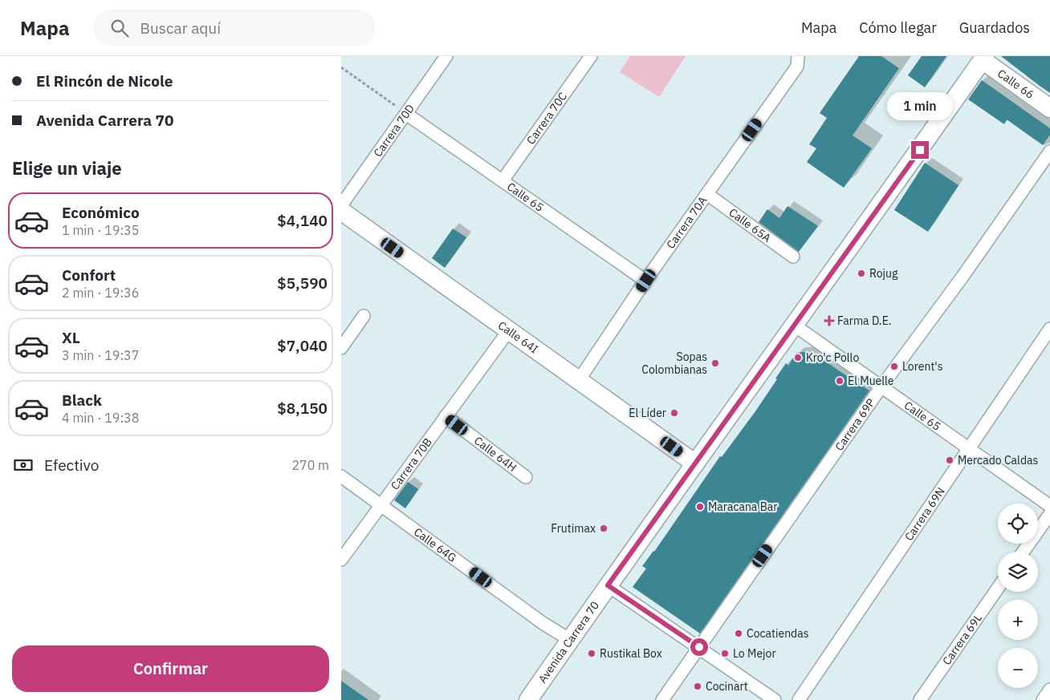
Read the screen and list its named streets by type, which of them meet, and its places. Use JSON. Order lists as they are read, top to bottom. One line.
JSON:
{"streets":{"main road":["Calle 66","Calle 64I","Avenida Carrera 70"],"street":["Carrera 70C","Carrera 70D","Calle 65","Carrera 70A","Calle 65A","Carrera 69P","Calle 64H","Carrera 70B","Carrera 69N","Calle 64G","Carrera 69L"]},"crossings":[["Calle 66","Avenida Carrera 70"],["Carrera 70C","Calle 65"],["Carrera 70D","Calle 65"],["Calle 65","Carrera 70A"],["Calle 65","Carrera 69P"],["Calle 65","Carrera 69N"],["Calle 65","Avenida Carrera 70"],["Carrera 70A","Calle 65A"],["Carrera 70A","Calle 64I"],["Calle 64I","Carrera 70B"],["Calle 64I","Avenida Carrera 70"],["Calle 64H","Carrera 70B"],["Carrera 70B","Calle 64G"],["Calle 64G","Avenida Carrera 70"]],"places":{"other":["Rojug","Kro'c Pollo","Sopas Colombianas","Lorent's","El Muelle","El Líder","Mercado Caldas","Maracana Bar","Frutimax","Cocatiendas","Rustikal Box","Lo Mejor","Cocinart"],"health":["Farma D.E."]},"page":{"header":"Mapa","search":"Buscar aquí","nav":["Mapa","Cómo llegar","Guardados"],"banner":["El Rincón de Nicole","Avenida Carrera 70"],"bubble":"1 min","heading":"Elige un viaje","list":[{"name":"Económico","note":"1 min · 19:35","value":"$4,140"},{"name":"Confort","note":"2 min · 19:36","value":"$5,590"},{"name":"XL","note":"3 min · 19:37","value":"$7,040"},{"name":"Black","note":"4 min · 19:38","value":"$8,150"}],"pay":["Efectivo","270 m"],"map_buttons":["+","−"],"buttons":"Confirmar"}}
